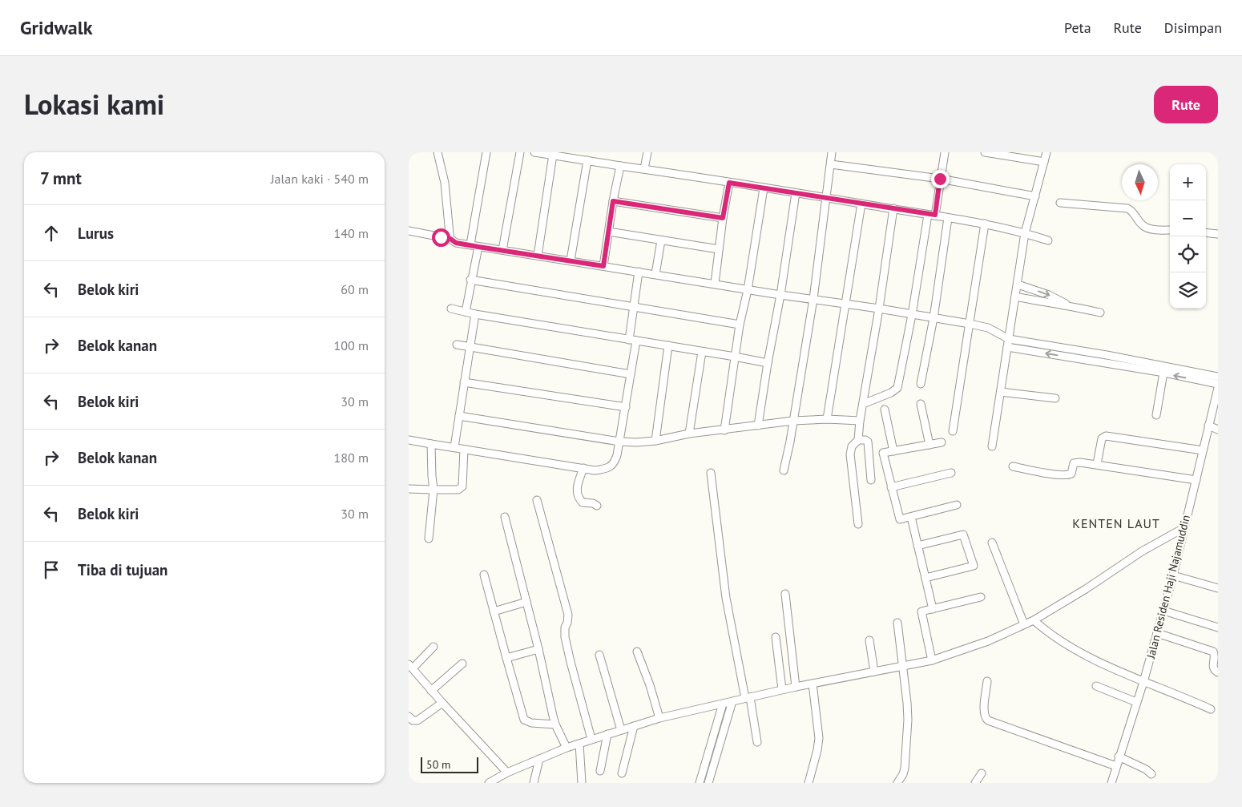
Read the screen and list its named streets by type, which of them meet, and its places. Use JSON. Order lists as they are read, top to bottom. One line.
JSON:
{"streets":{"street":["Jalan Residen Haji Najamuddin"]},"districts":["KENTEN LAUT"],"scale_bar":"50 m","north":"bottom","page":{"header":"Gridwalk","nav":["Peta","Rute","Disimpan"],"title":"Lokasi kami","buttons":"Rute","heading":["7 mnt","Jalan kaki · 540 m"],"map_buttons":["+","−"],"list":[["Lurus","140 m"],["Belok kiri","60 m"],["Belok kanan","100 m"],["Belok kiri","30 m"],["Belok kanan","180 m"],["Belok kiri","30 m"],"Tiba di tujuan"],"scale":"50 m"}}
